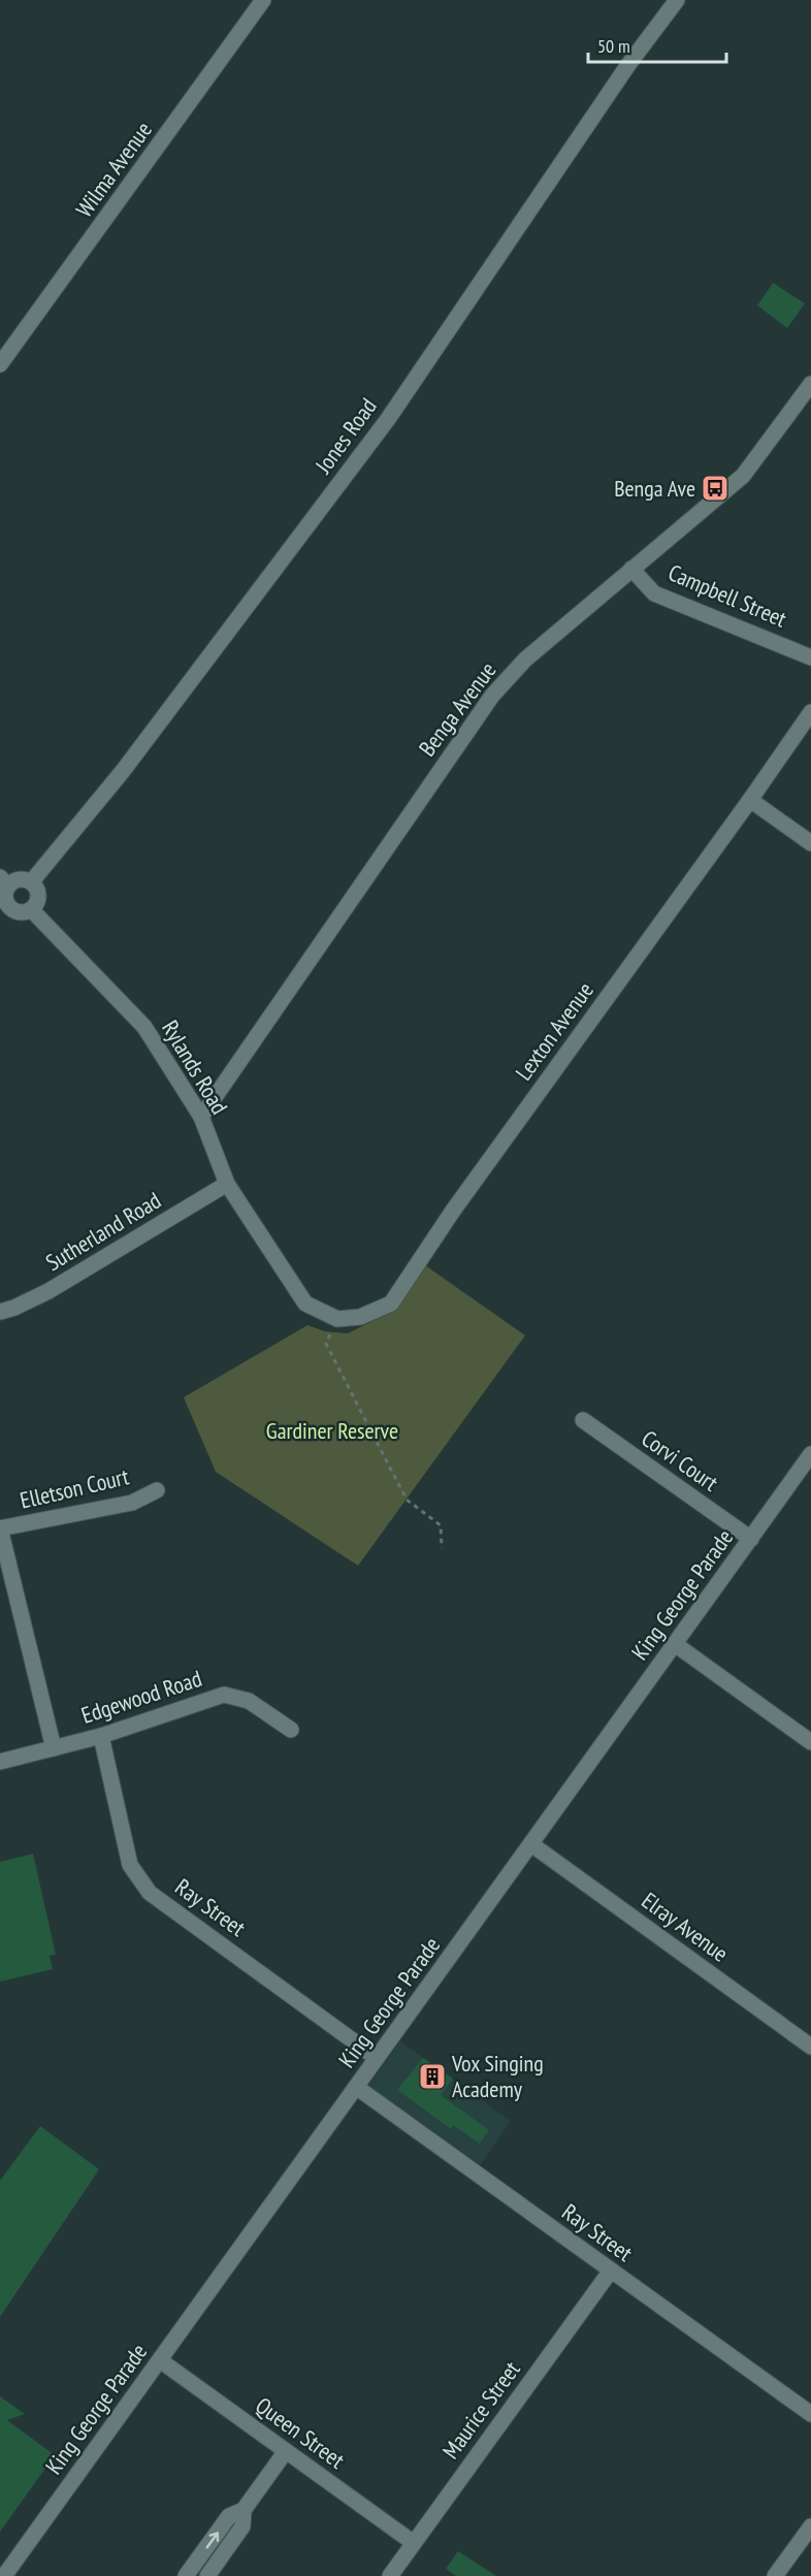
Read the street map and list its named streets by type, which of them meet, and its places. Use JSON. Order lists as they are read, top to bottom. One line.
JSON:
{"streets":{"street":["Wilma Avenue","Jones Road","Campbell Street","Benga Avenue","Lexton Avenue","Rylands Road","Sutherland Road","Corvi Court","Elletson Court","King George Parade","Edgewood Road","Ray Street","Elray Avenue","Maurice Street","Queen Street"]},"crossings":[["Campbell Street","Benga Avenue"],["Benga Avenue","Rylands Road"],["Lexton Avenue","Rylands Road"],["Rylands Road","Sutherland Road"],["Corvi Court","King George Parade"],["King George Parade","Ray Street"],["King George Parade","Elray Avenue"],["King George Parade","Queen Street"],["Edgewood Road","Ray Street"],["Ray Street","Maurice Street"],["Maurice Street","Queen Street"]],"parks":["Gardiner Reserve"],"places":{"bus stop":["Benga Ave"],"building":["Vox Singing Academy"]},"scale_bar":"50 m"}
